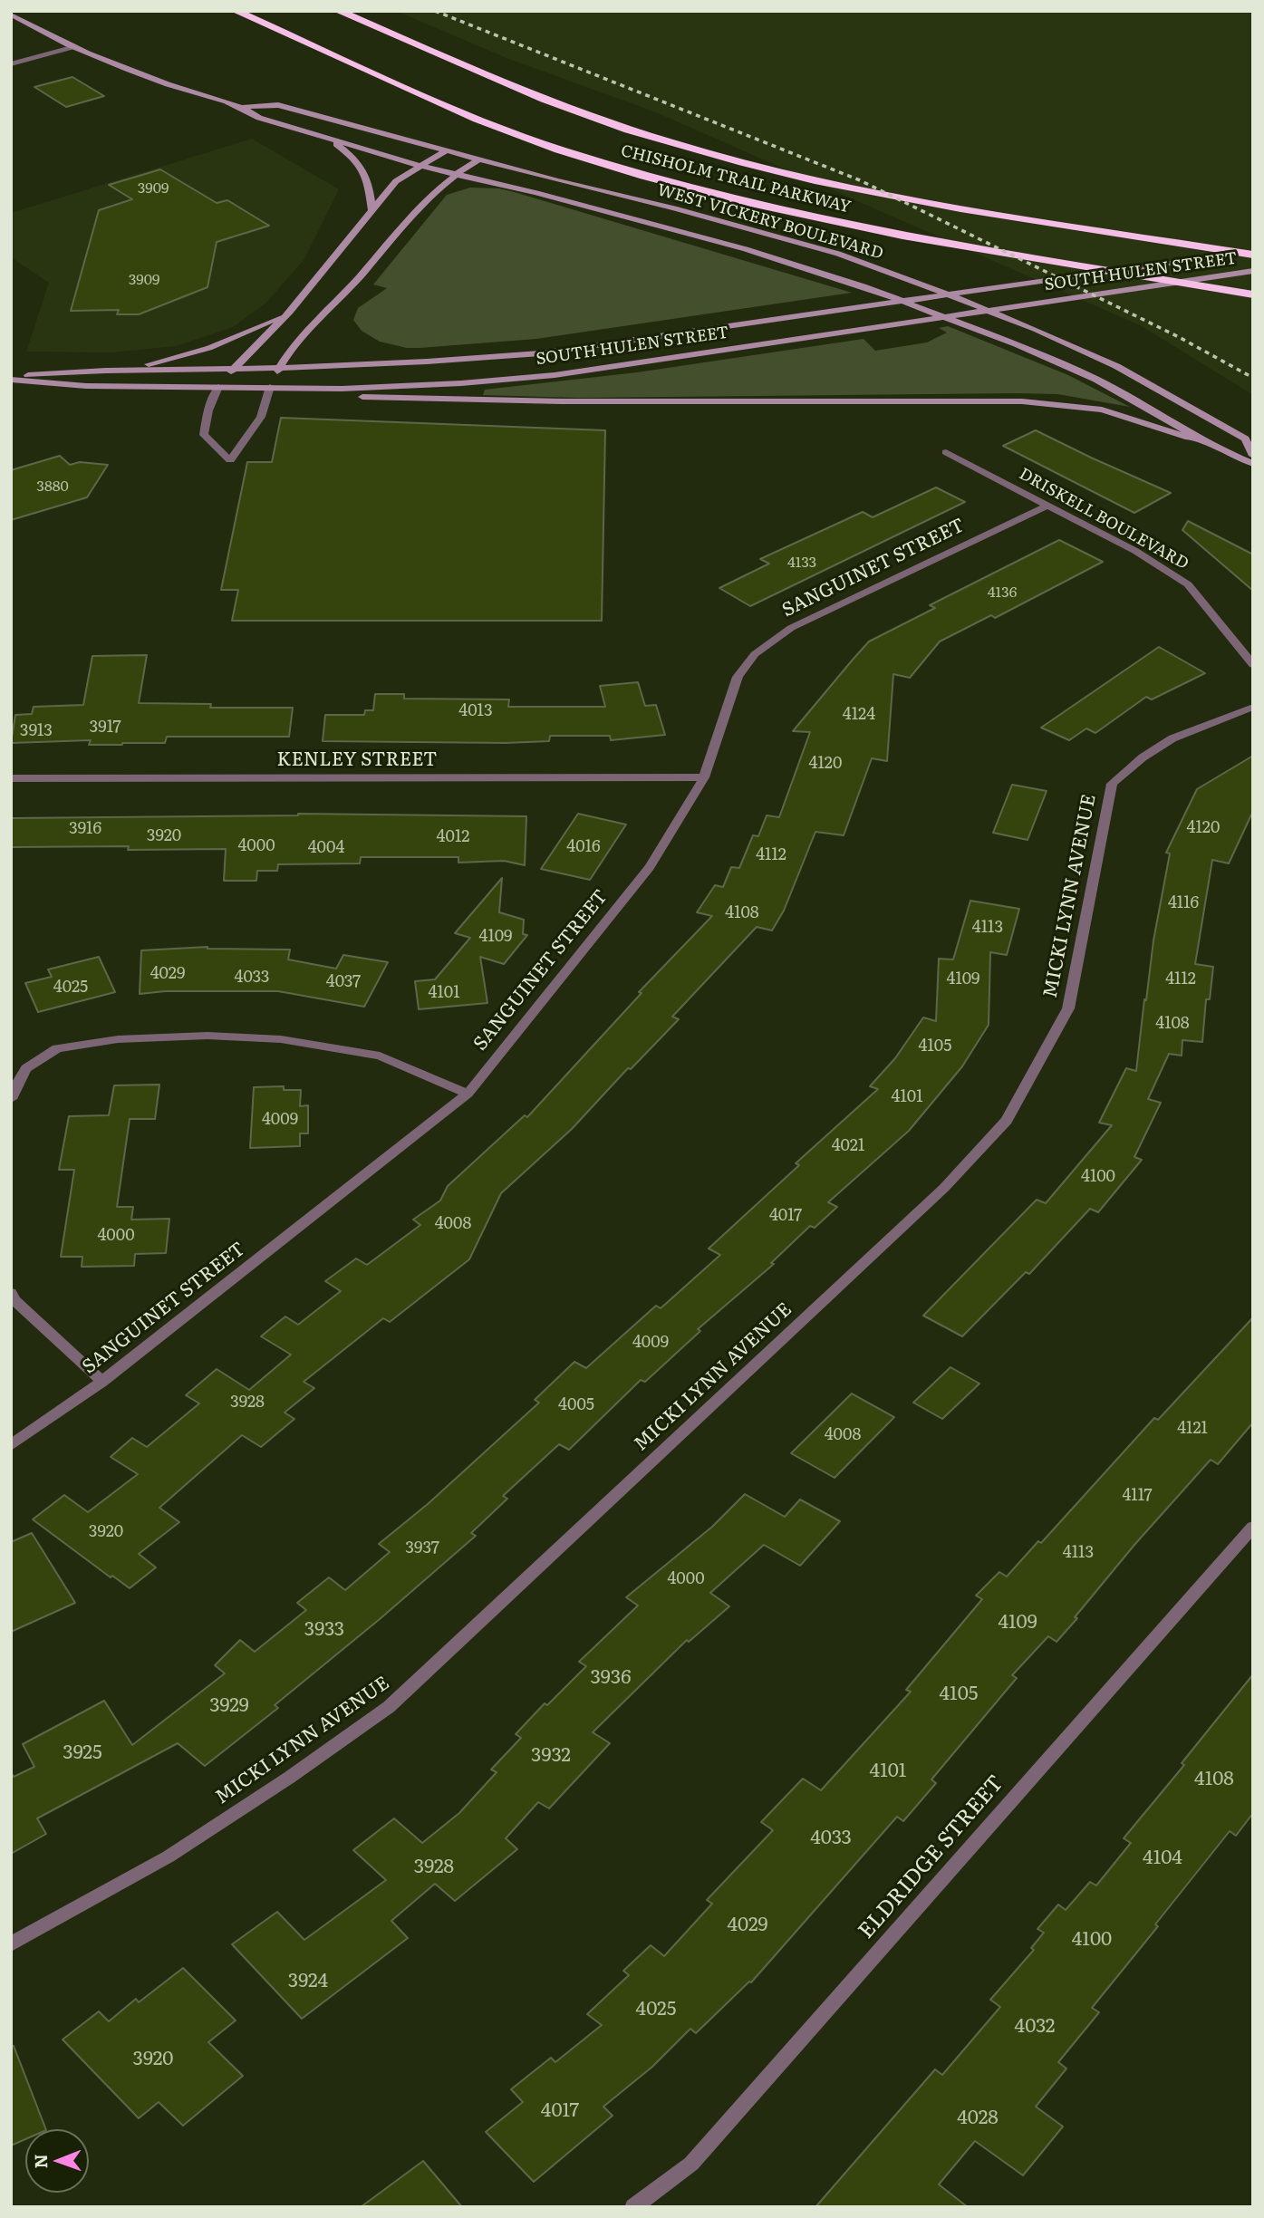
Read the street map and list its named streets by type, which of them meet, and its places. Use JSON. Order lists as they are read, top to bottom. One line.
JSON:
{"streets":{"highway":["CHISHOLM TRAIL PARKWAY"],"main road":["WEST VICKERY BOULEVARD","SOUTH HULEN STREET"],"street":["DRISKELL BOULEVARD","SANGUINET STREET","KENLEY STREET","MICKI LYNN AVENUE","ELDRIDGE STREET"]},"crossings":[["CHISHOLM TRAIL PARKWAY","SOUTH HULEN STREET"],["DRISKELL BOULEVARD","SANGUINET STREET"],["SANGUINET STREET","KENLEY STREET"]],"house_numbers":["3909","3909","3880","4133","4136","4013","4124","3917","3913","4120","4120","3916","3920","4012","4000","4016","4004","4112","4116","4108","4113","4109","4029","4033","4109","4112","4037","4025","4101","4108","4105","4101","4009","4021","4100","4017","4008","4000","4009","3928","4005","4121","4008","4117","3920","3937","4113","4000","4109","3933","3936","4105","3929","3925","3932","4101","4108","4033","4104","3928","4029","4100","3924","4025","4032","3920","4017","4028"],"north":"left"}
